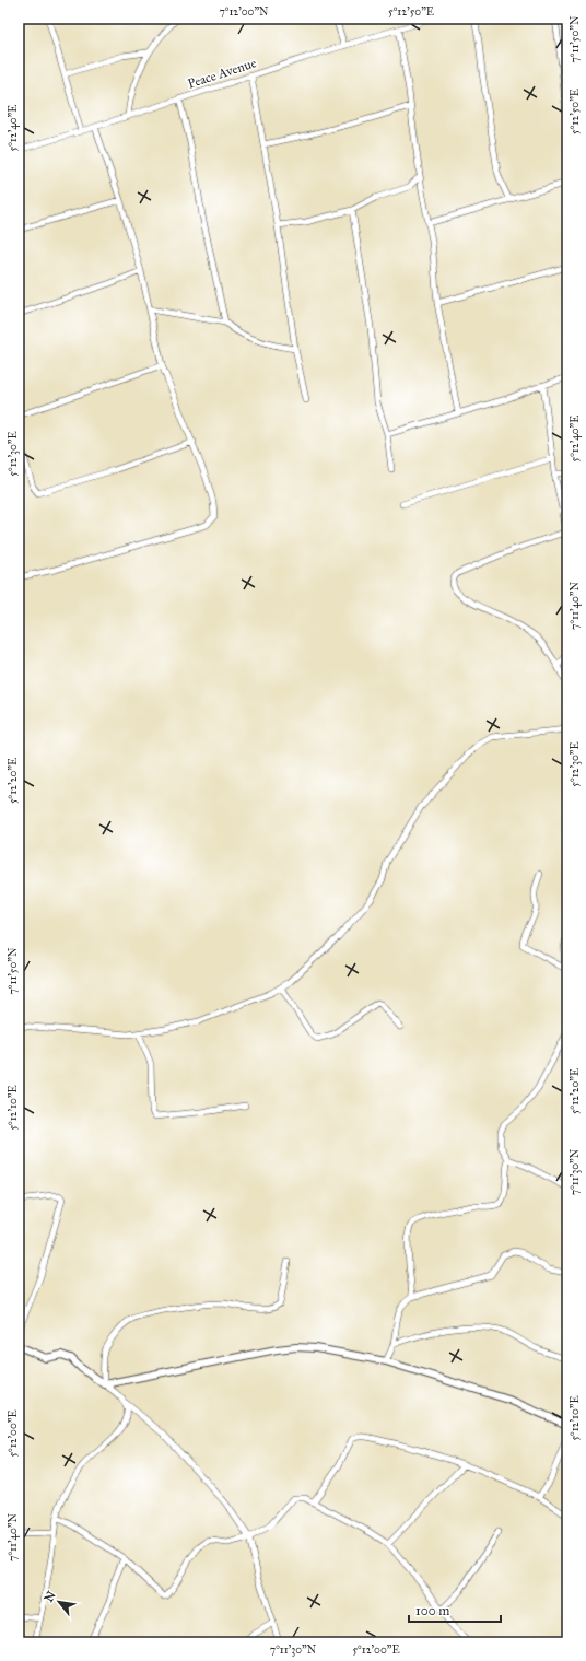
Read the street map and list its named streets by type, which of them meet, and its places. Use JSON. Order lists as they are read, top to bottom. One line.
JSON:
{"streets":{"street":["Peace Avenue"]},"scale_bar":"100 m","north":"top left","coordinates":["7°12'00\"N","5°12'50\"E","7°11'50\"N","5°12'40\"E","5°12'30\"E","7°11'40\"N","5°12'20\"E","5°12'10\"E","7°11'30\"N","5°12'00\"E"]}
